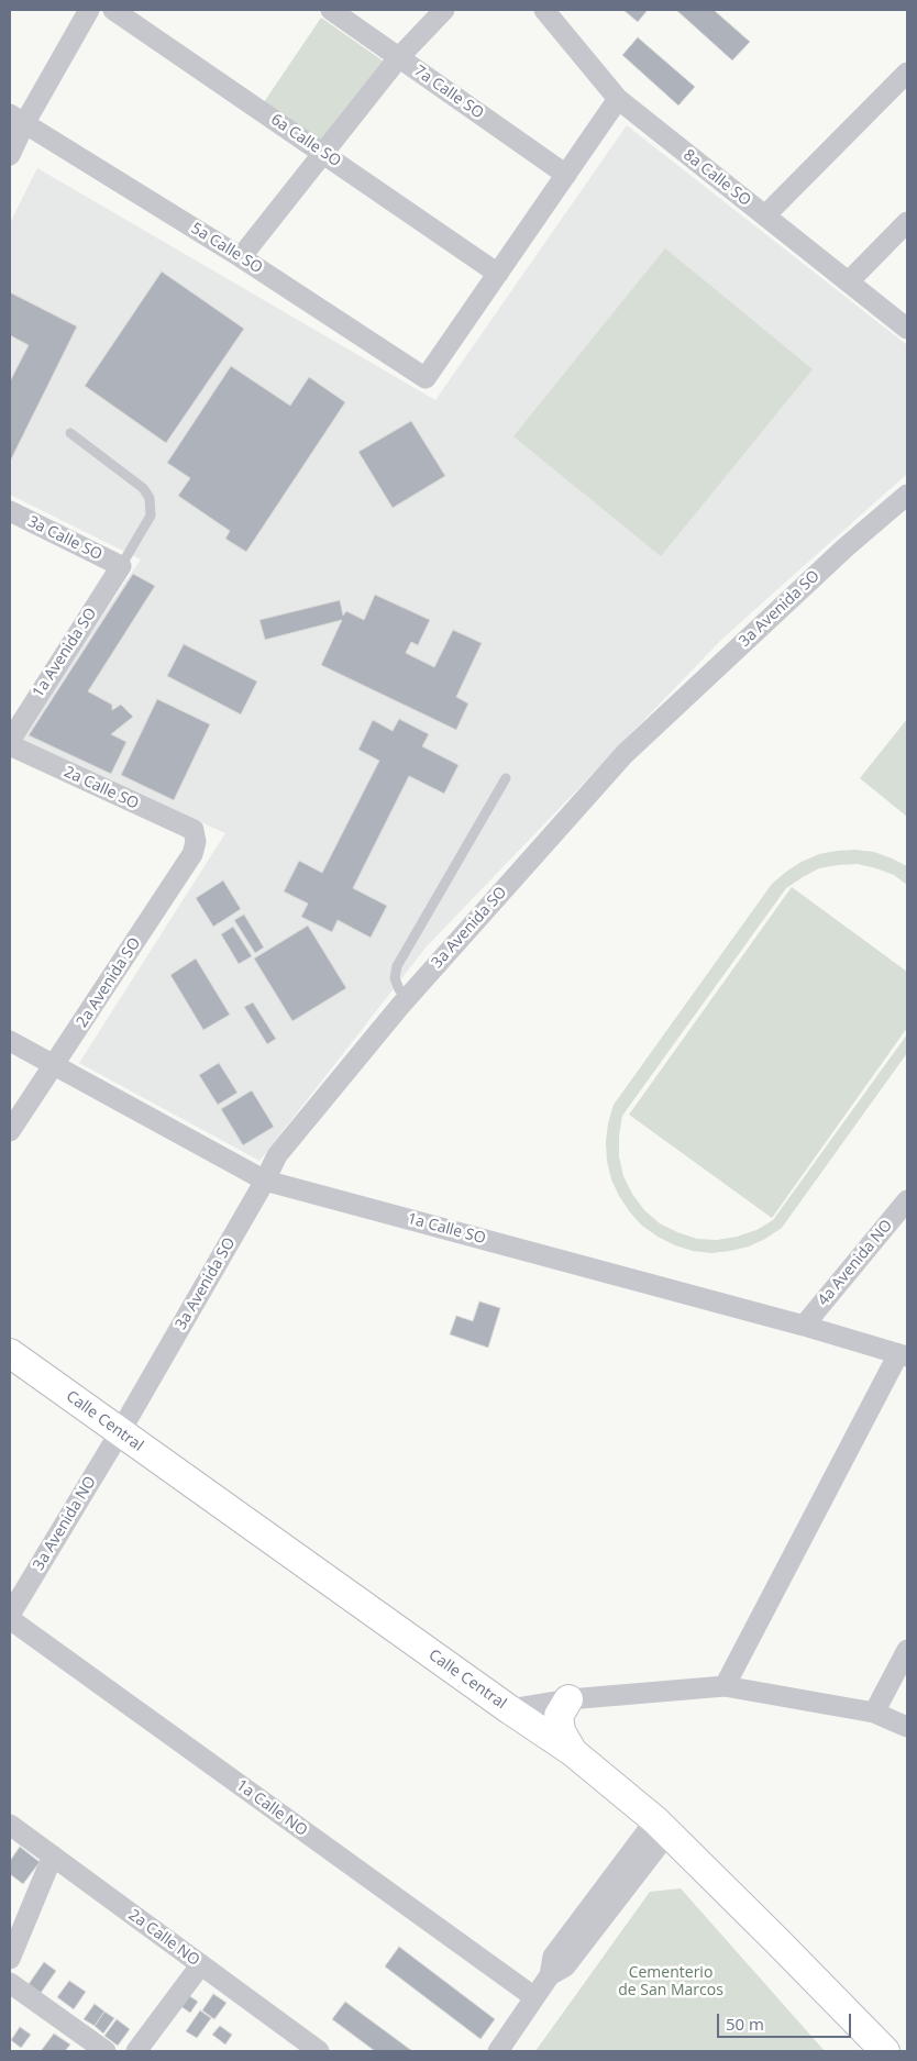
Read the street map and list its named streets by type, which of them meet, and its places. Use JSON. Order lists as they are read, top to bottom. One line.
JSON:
{"streets":{"main road":["Calle Central"],"street":["7a Calle SO","6a Calle SO","8a Calle SO","5a Calle SO","3a Calle SO","3a Avenida SO","1a Avenida SO","2a Calle SO","2a Avenida SO","1a Calle SO","4a Avenida NO","3a Avenida NO","1a Calle NO","2a Calle NO"]},"crossings":[["6a Calle SO","5a Calle SO"],["3a Calle SO","1a Avenida SO"],["3a Avenida SO","1a Calle SO"],["3a Avenida SO","Calle Central"],["3a Avenida SO","3a Avenida NO"],["2a Calle SO","2a Avenida SO"],["2a Avenida SO","1a Calle SO"],["1a Calle SO","4a Avenida NO"],["Calle Central","3a Avenida NO"],["3a Avenida NO","1a Calle NO"]],"parks":["Cementerio de San Marcos"],"scale_bar":"50 m"}
